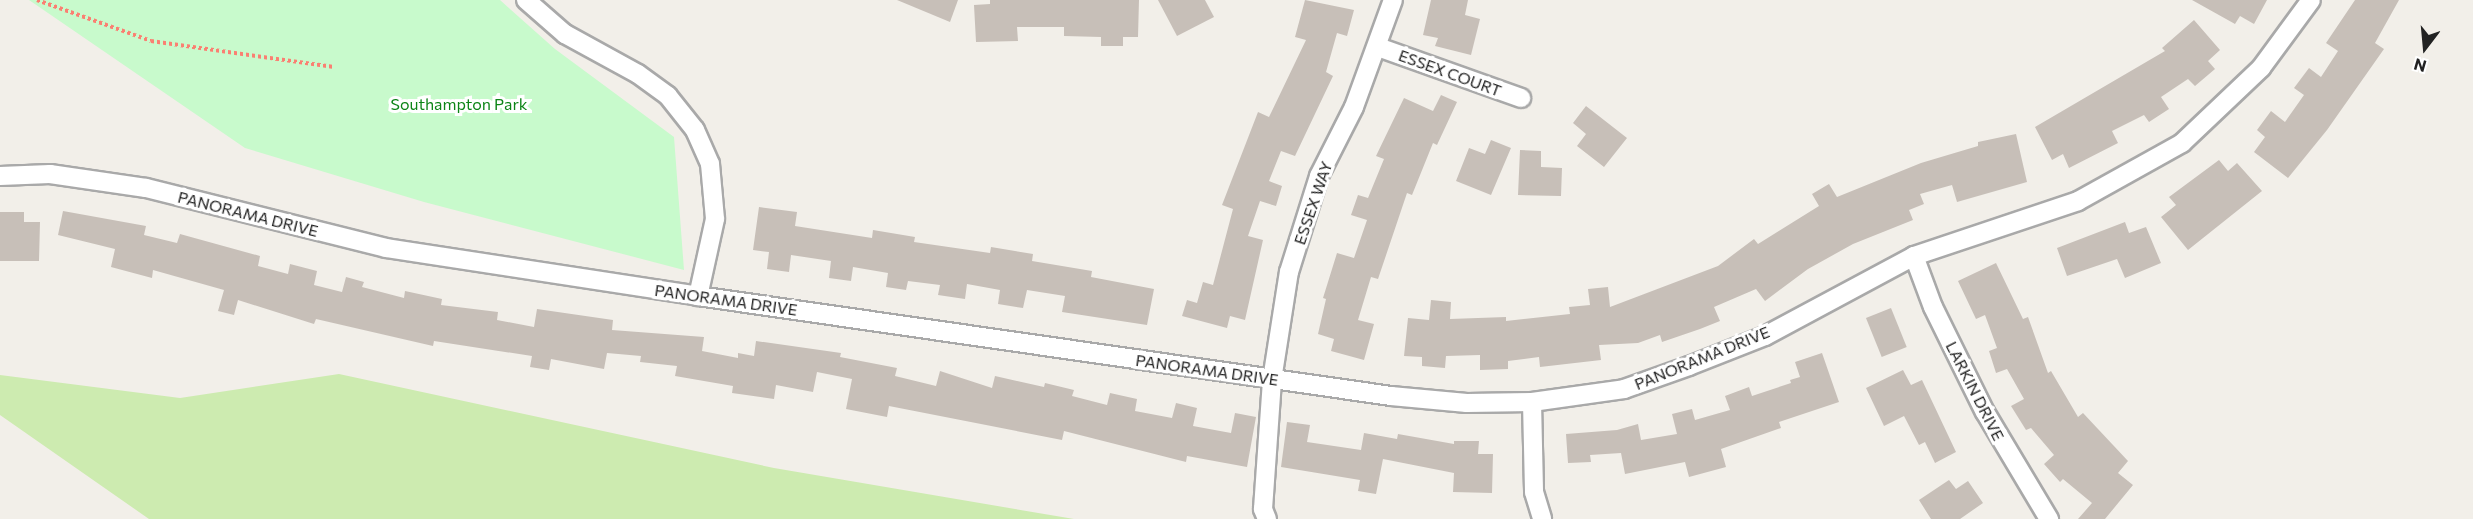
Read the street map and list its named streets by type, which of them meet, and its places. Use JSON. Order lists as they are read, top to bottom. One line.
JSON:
{"streets":{"street":["ESSEX COURT","ESSEX WAY","PANORAMA DRIVE","LARKIN DRIVE"]},"crossings":[["ESSEX COURT","ESSEX WAY"],["ESSEX WAY","PANORAMA DRIVE"],["PANORAMA DRIVE","LARKIN DRIVE"]],"parks":["Southampton Park"],"north":"bottom"}
